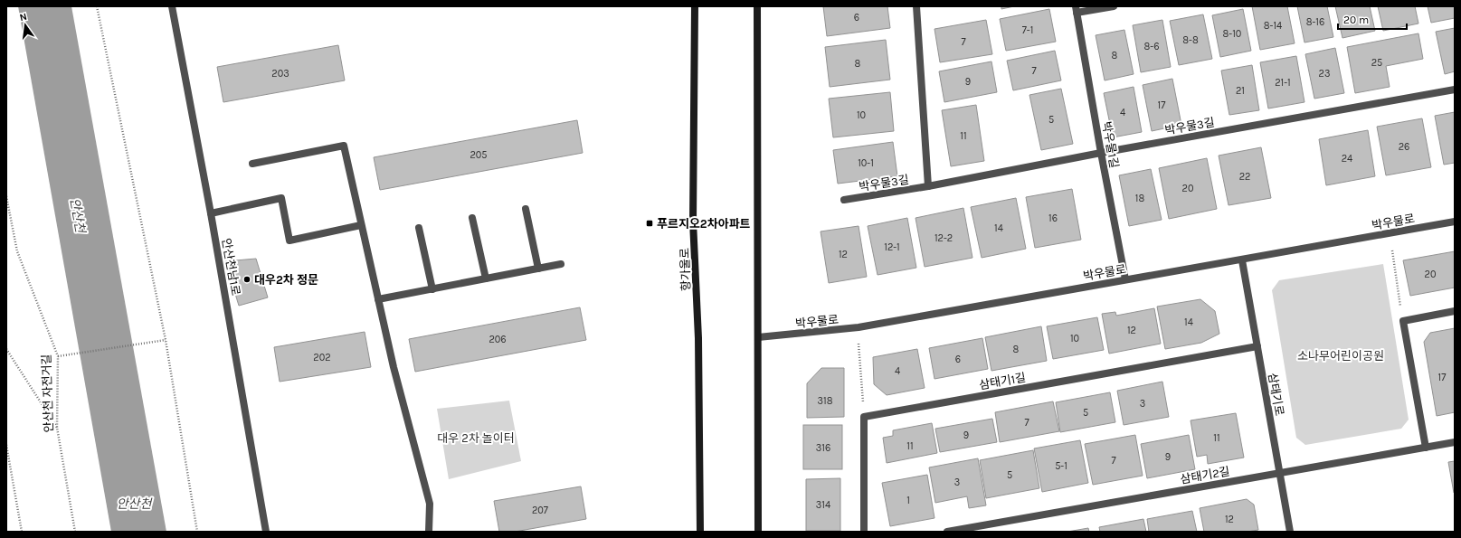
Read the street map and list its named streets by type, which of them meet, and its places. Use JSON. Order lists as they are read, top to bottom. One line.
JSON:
{"streets":{"main road":["항가울로"],"street":["박우물3길","박우물1길","박우물로","안산천남1로","삼태기1길","삼태기로","삼태기2길"],"path":["안산천 자전거길"]},"crossings":[["박우물3길","박우물1길"],["박우물1길","박우물로"],["박우물로","삼태기로"],["삼태기1길","삼태기로"],["삼태기로","삼태기2길"]],"water":["안산천"],"parks":["소나무어린이공원","대우 2차 놀이터"],"places":{"transit":["푸르지오2차아파트"],"other":["대우2차 정문"]},"house_numbers":["6","8-16","8-14","7-1","8-10","8-8","7","8-6","8","25","8","7","203","23","9","21-1","21","17","4","10","5","11","26","205","24","10-1","22","20","18","16","14","12-2","12-1","12","20","14","12","10","206","8","202","6","4","17","318","3","5","7","9","11","11","316","9","7","5-1","5","3","1","314","207","12"],"scale_bar":"20 m","north":"top"}
